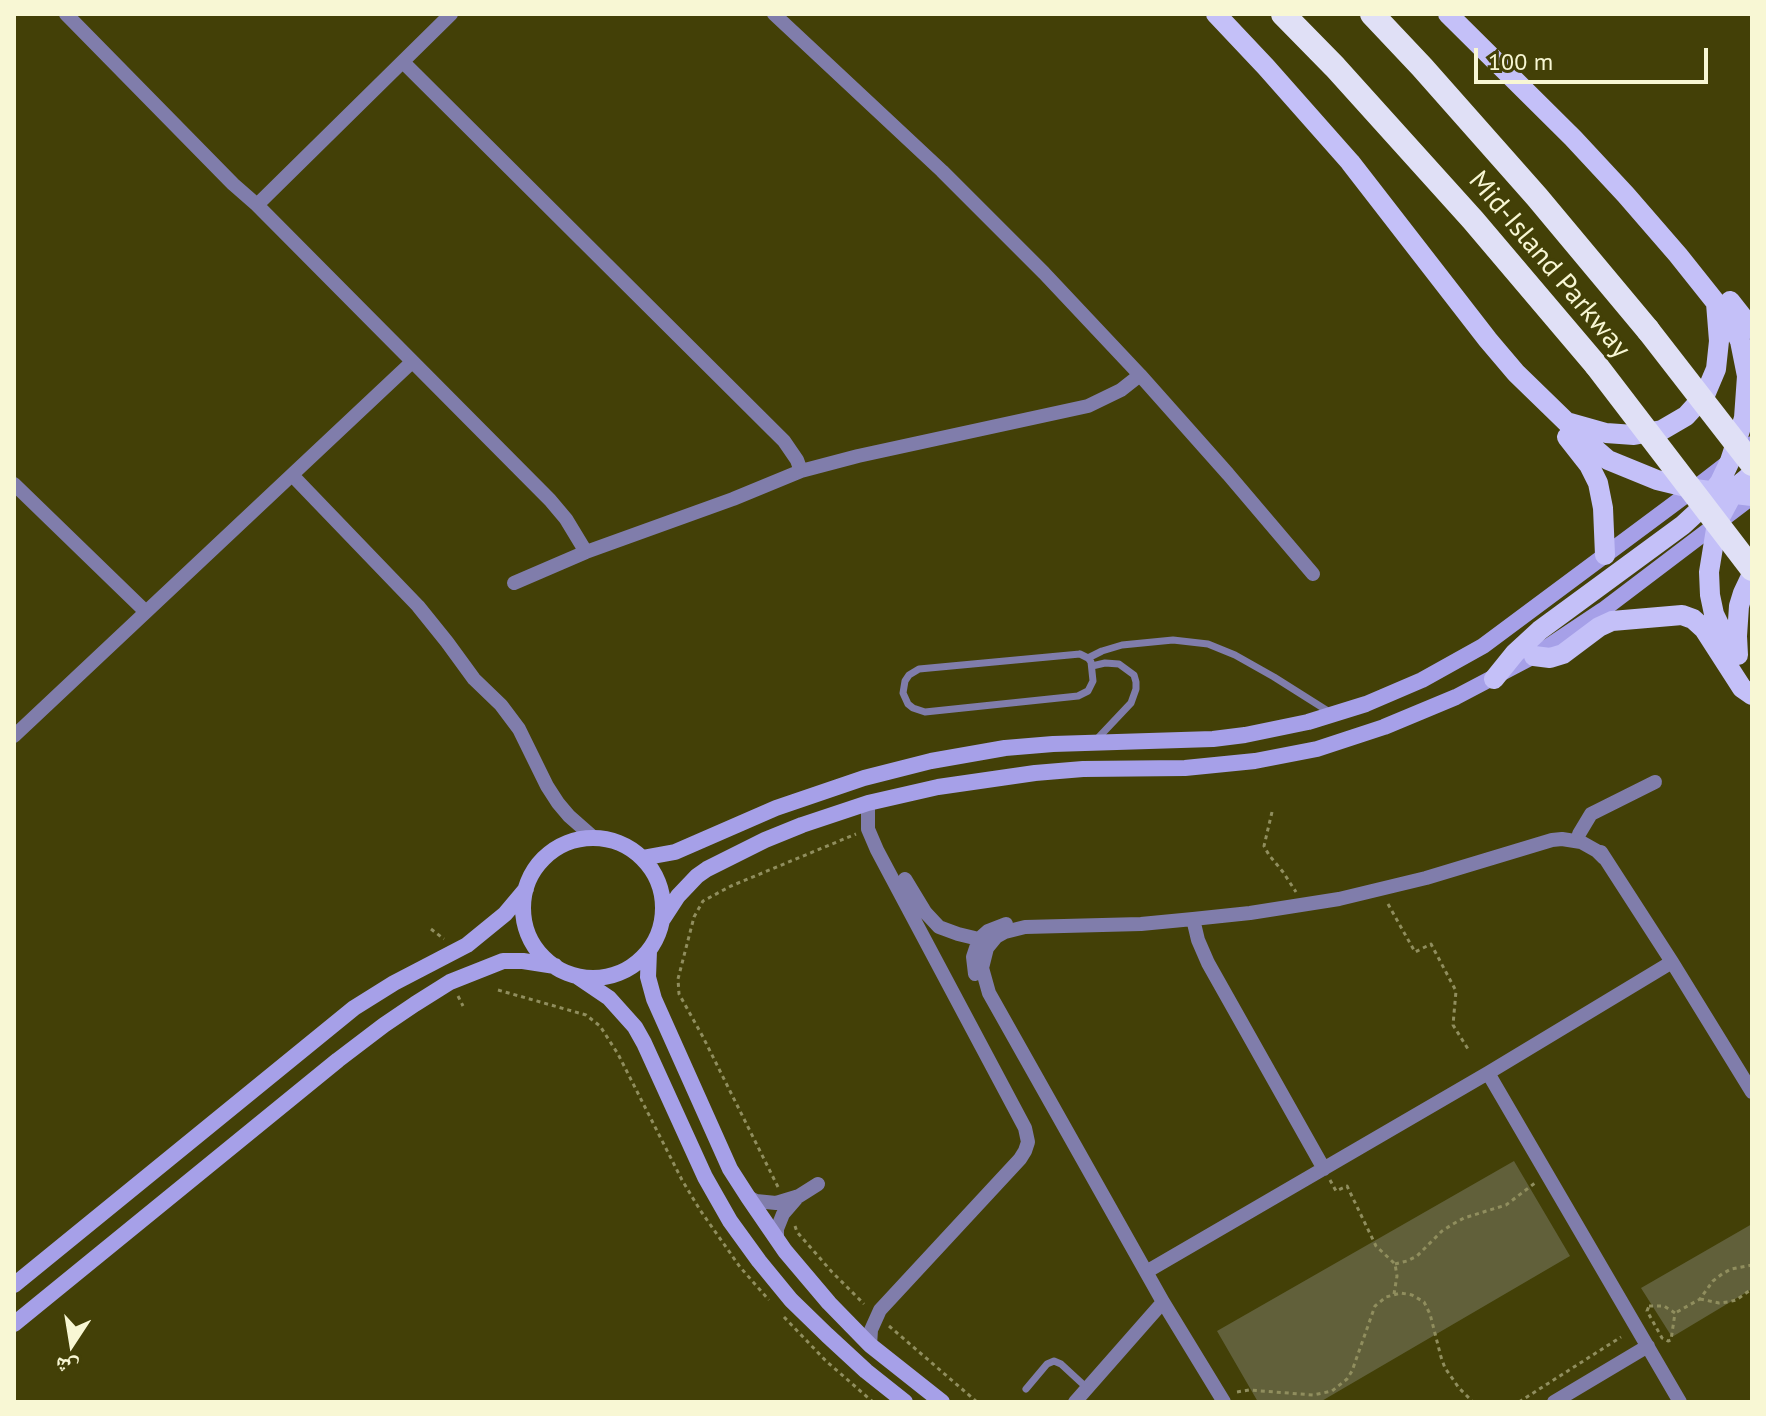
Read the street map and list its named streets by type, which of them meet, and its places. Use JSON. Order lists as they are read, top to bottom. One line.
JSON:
{"streets":{"highway":["Mid-Island Parkway"]},"scale_bar":"100 m","north":"bottom"}
